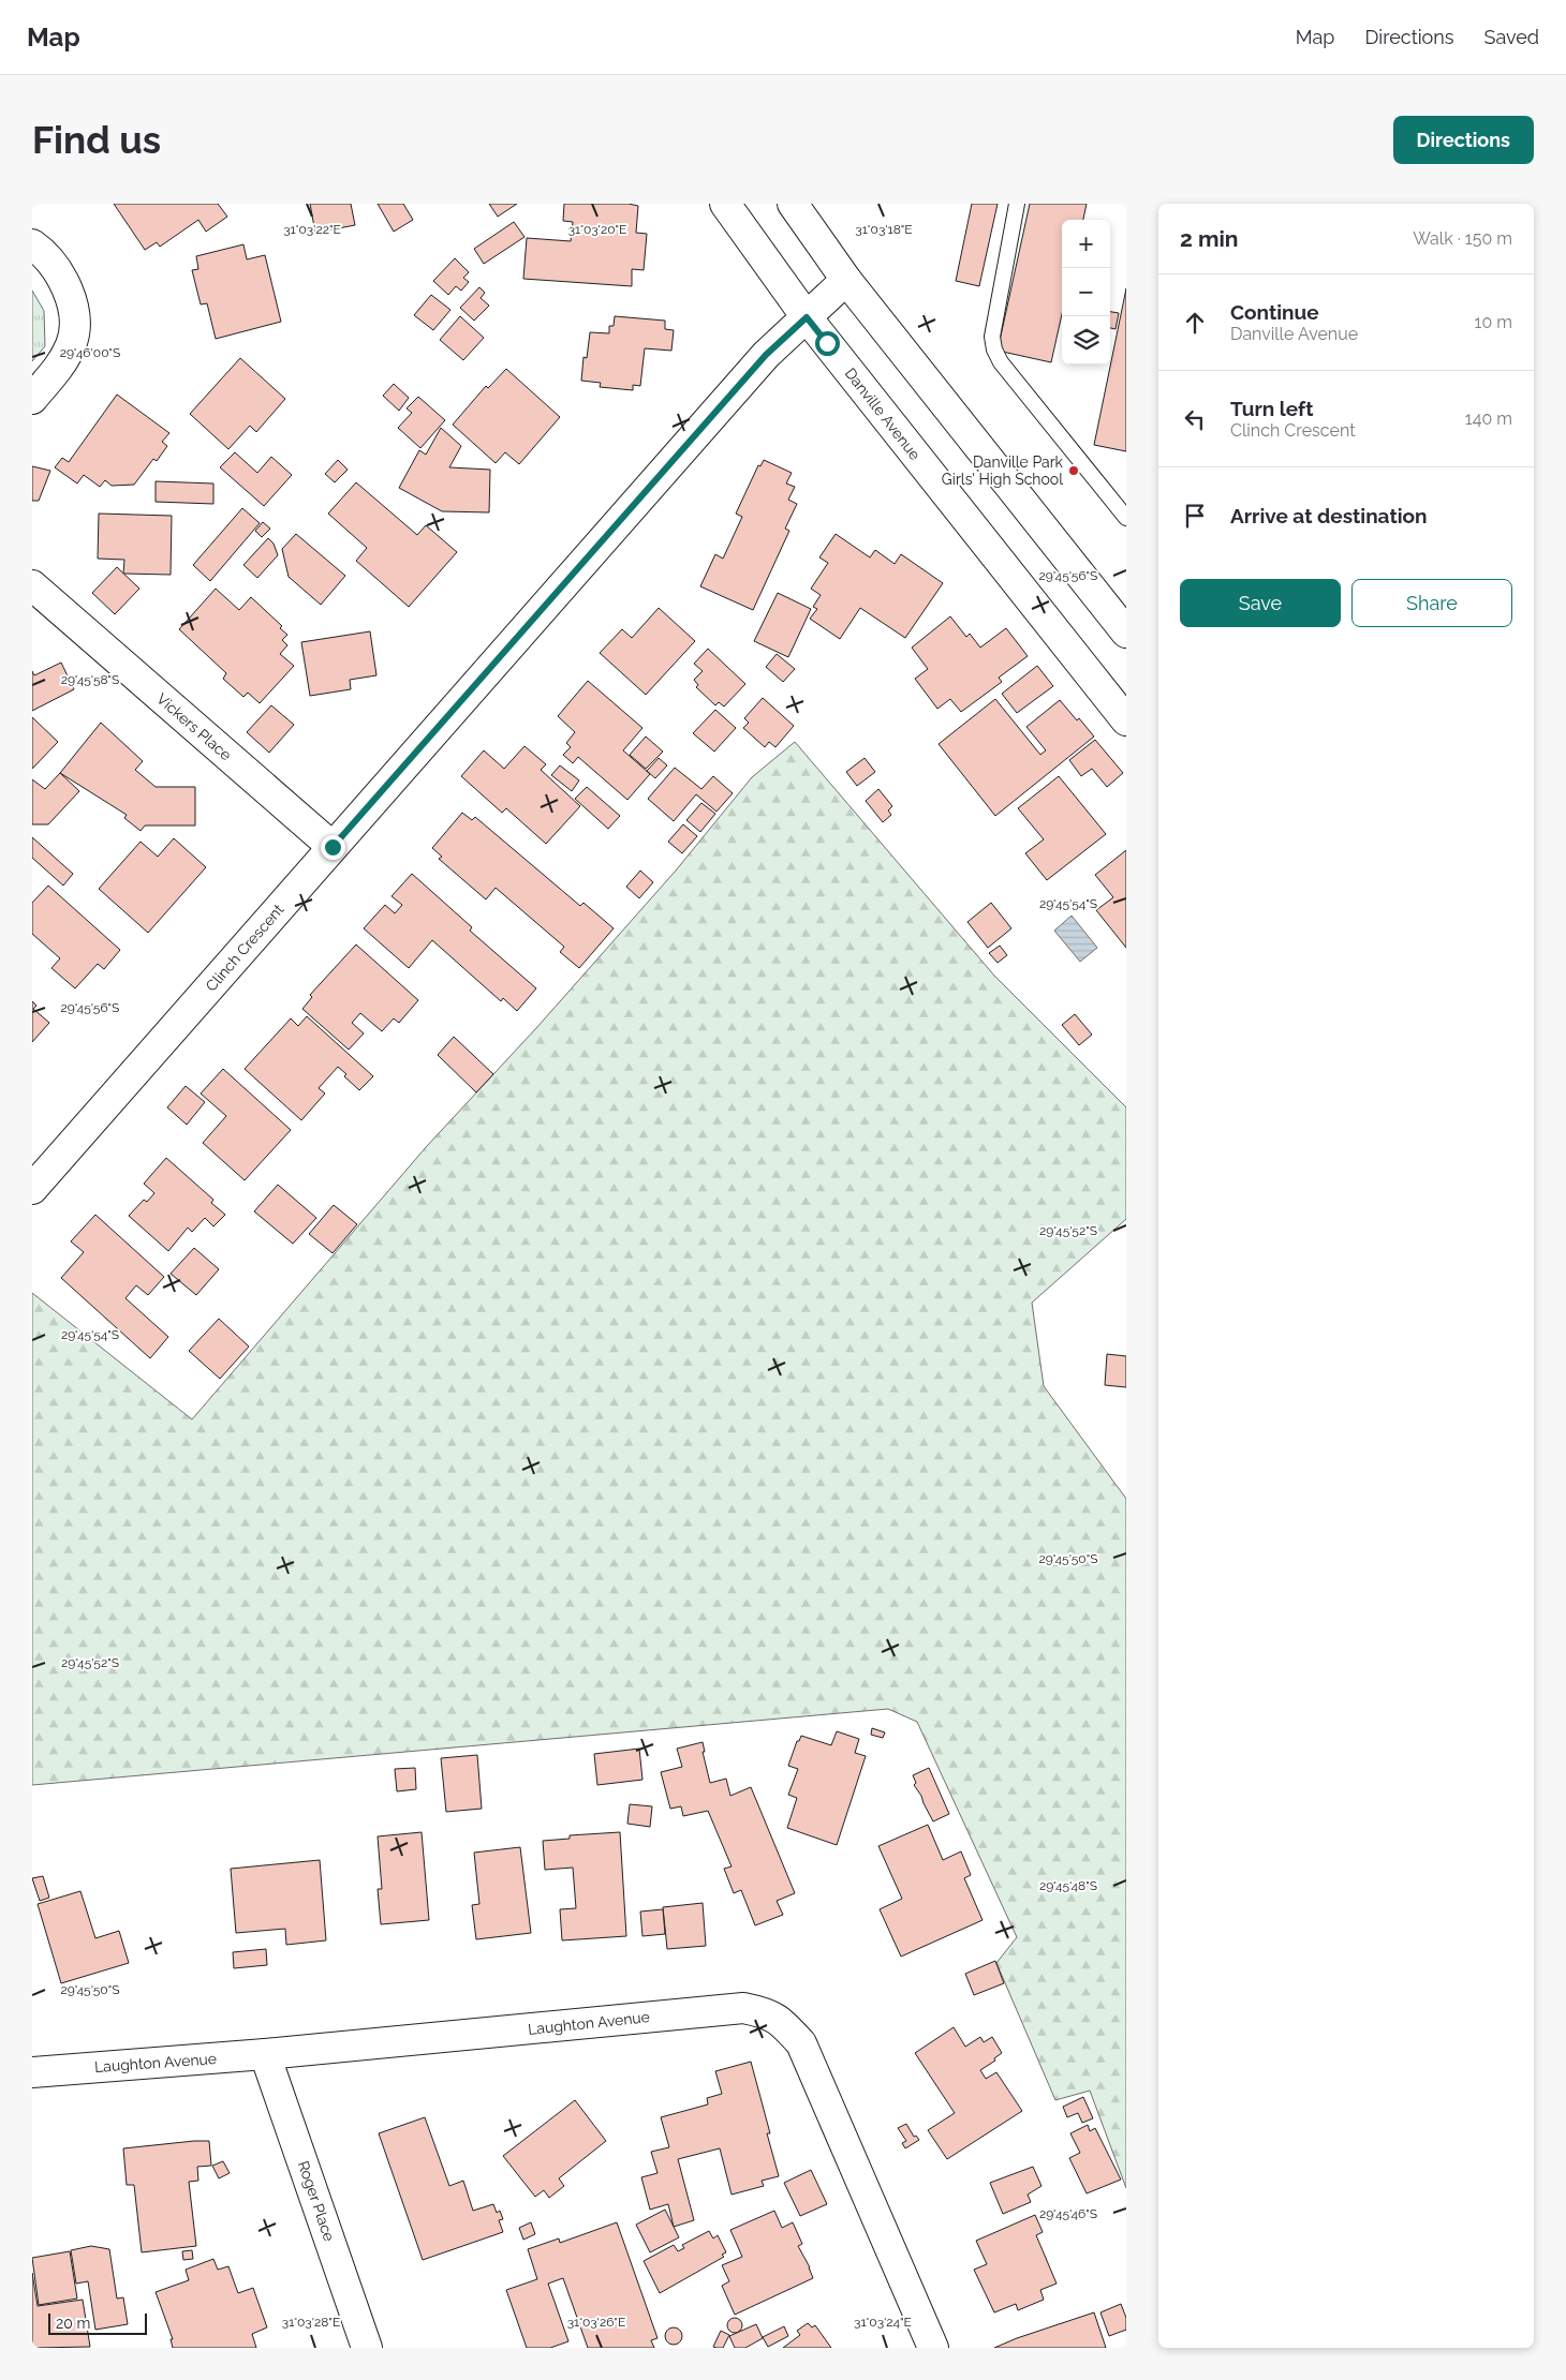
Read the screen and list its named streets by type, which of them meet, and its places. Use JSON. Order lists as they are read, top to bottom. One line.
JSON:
{"streets":{"street":["Danville Avenue","Vickers Place","Clinch Crescent","Laughton Avenue","Roger Place"]},"crossings":[["Danville Avenue","Clinch Crescent"],["Vickers Place","Clinch Crescent"],["Laughton Avenue","Roger Place"]],"places":["Danville Park Girls' High School"],"scale_bar":"20 m","page":{"header":"Map","nav":["Map","Directions","Saved"],"buttons":["Directions",["Save","Share"]],"title":"Find us","heading":["2 min","Walk · 150 m"],"map_buttons":["+","−"],"list":[["Continue","Danville Avenue","10 m"],["Turn left","Clinch Crescent","140 m"],"Arrive at destination"],"scale":"20 m"},"coordinates":["31°03'22\"E","31°03'20\"E","31°03'18\"E","29°46'00\"S","29°45'56\"S","29°45'58\"S","29°45'54\"S","29°45'52\"S","29°45'50\"S","29°45'48\"S","29°45'46\"S","31°03'28\"E","31°03'26\"E","31°03'24\"E"]}
